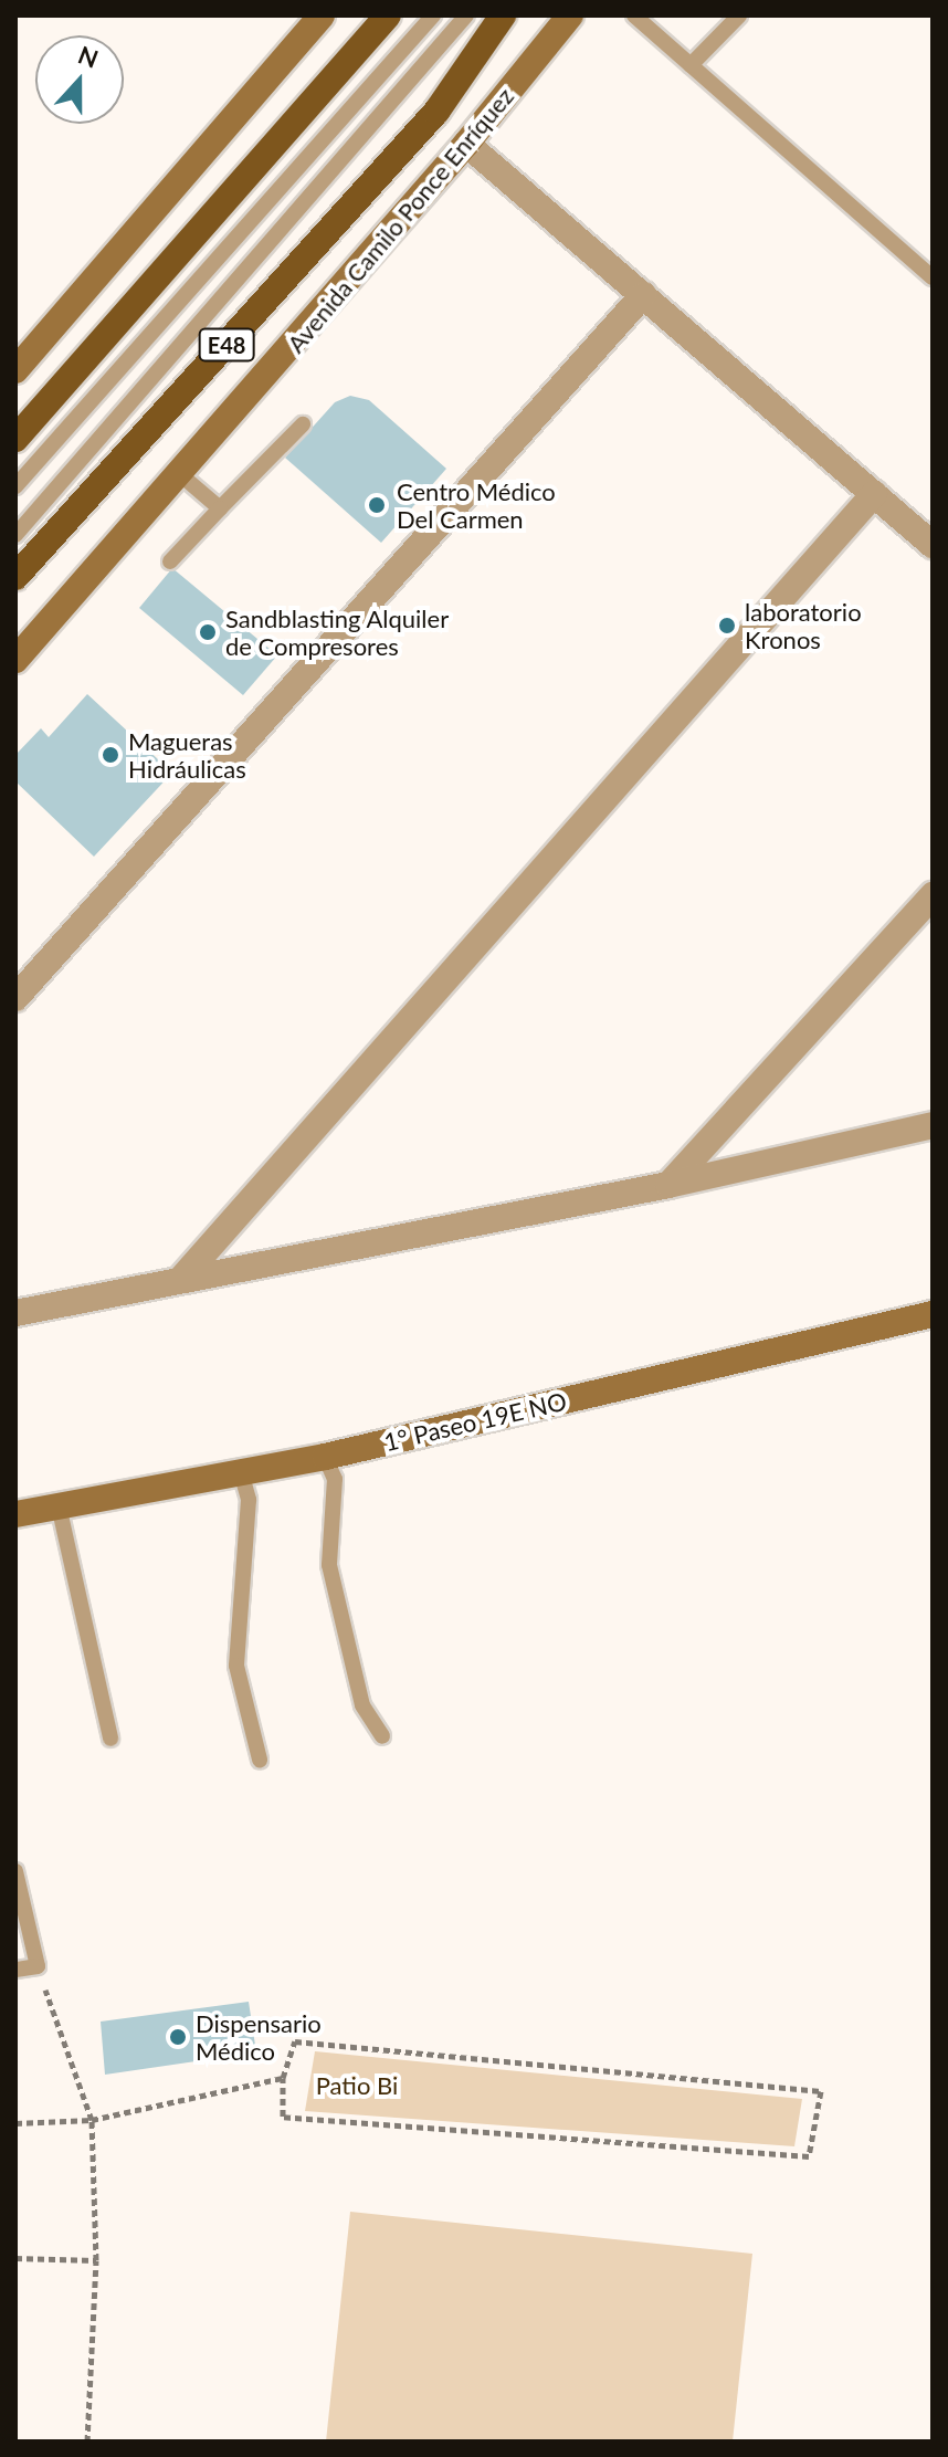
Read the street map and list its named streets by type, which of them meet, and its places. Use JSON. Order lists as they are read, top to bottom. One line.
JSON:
{"streets":{"main road":["Avenida Camilo Ponce Enríquez","E48","1° Paseo 19E NO"]},"parks":["Patio Bi"],"places":["Centro Médico Del Carmen","laboratorio Kronos","Sandblasting Alquiler de Compresores","Magueras Hidráulicas","Dispensario Médico"],"north":"top"}
